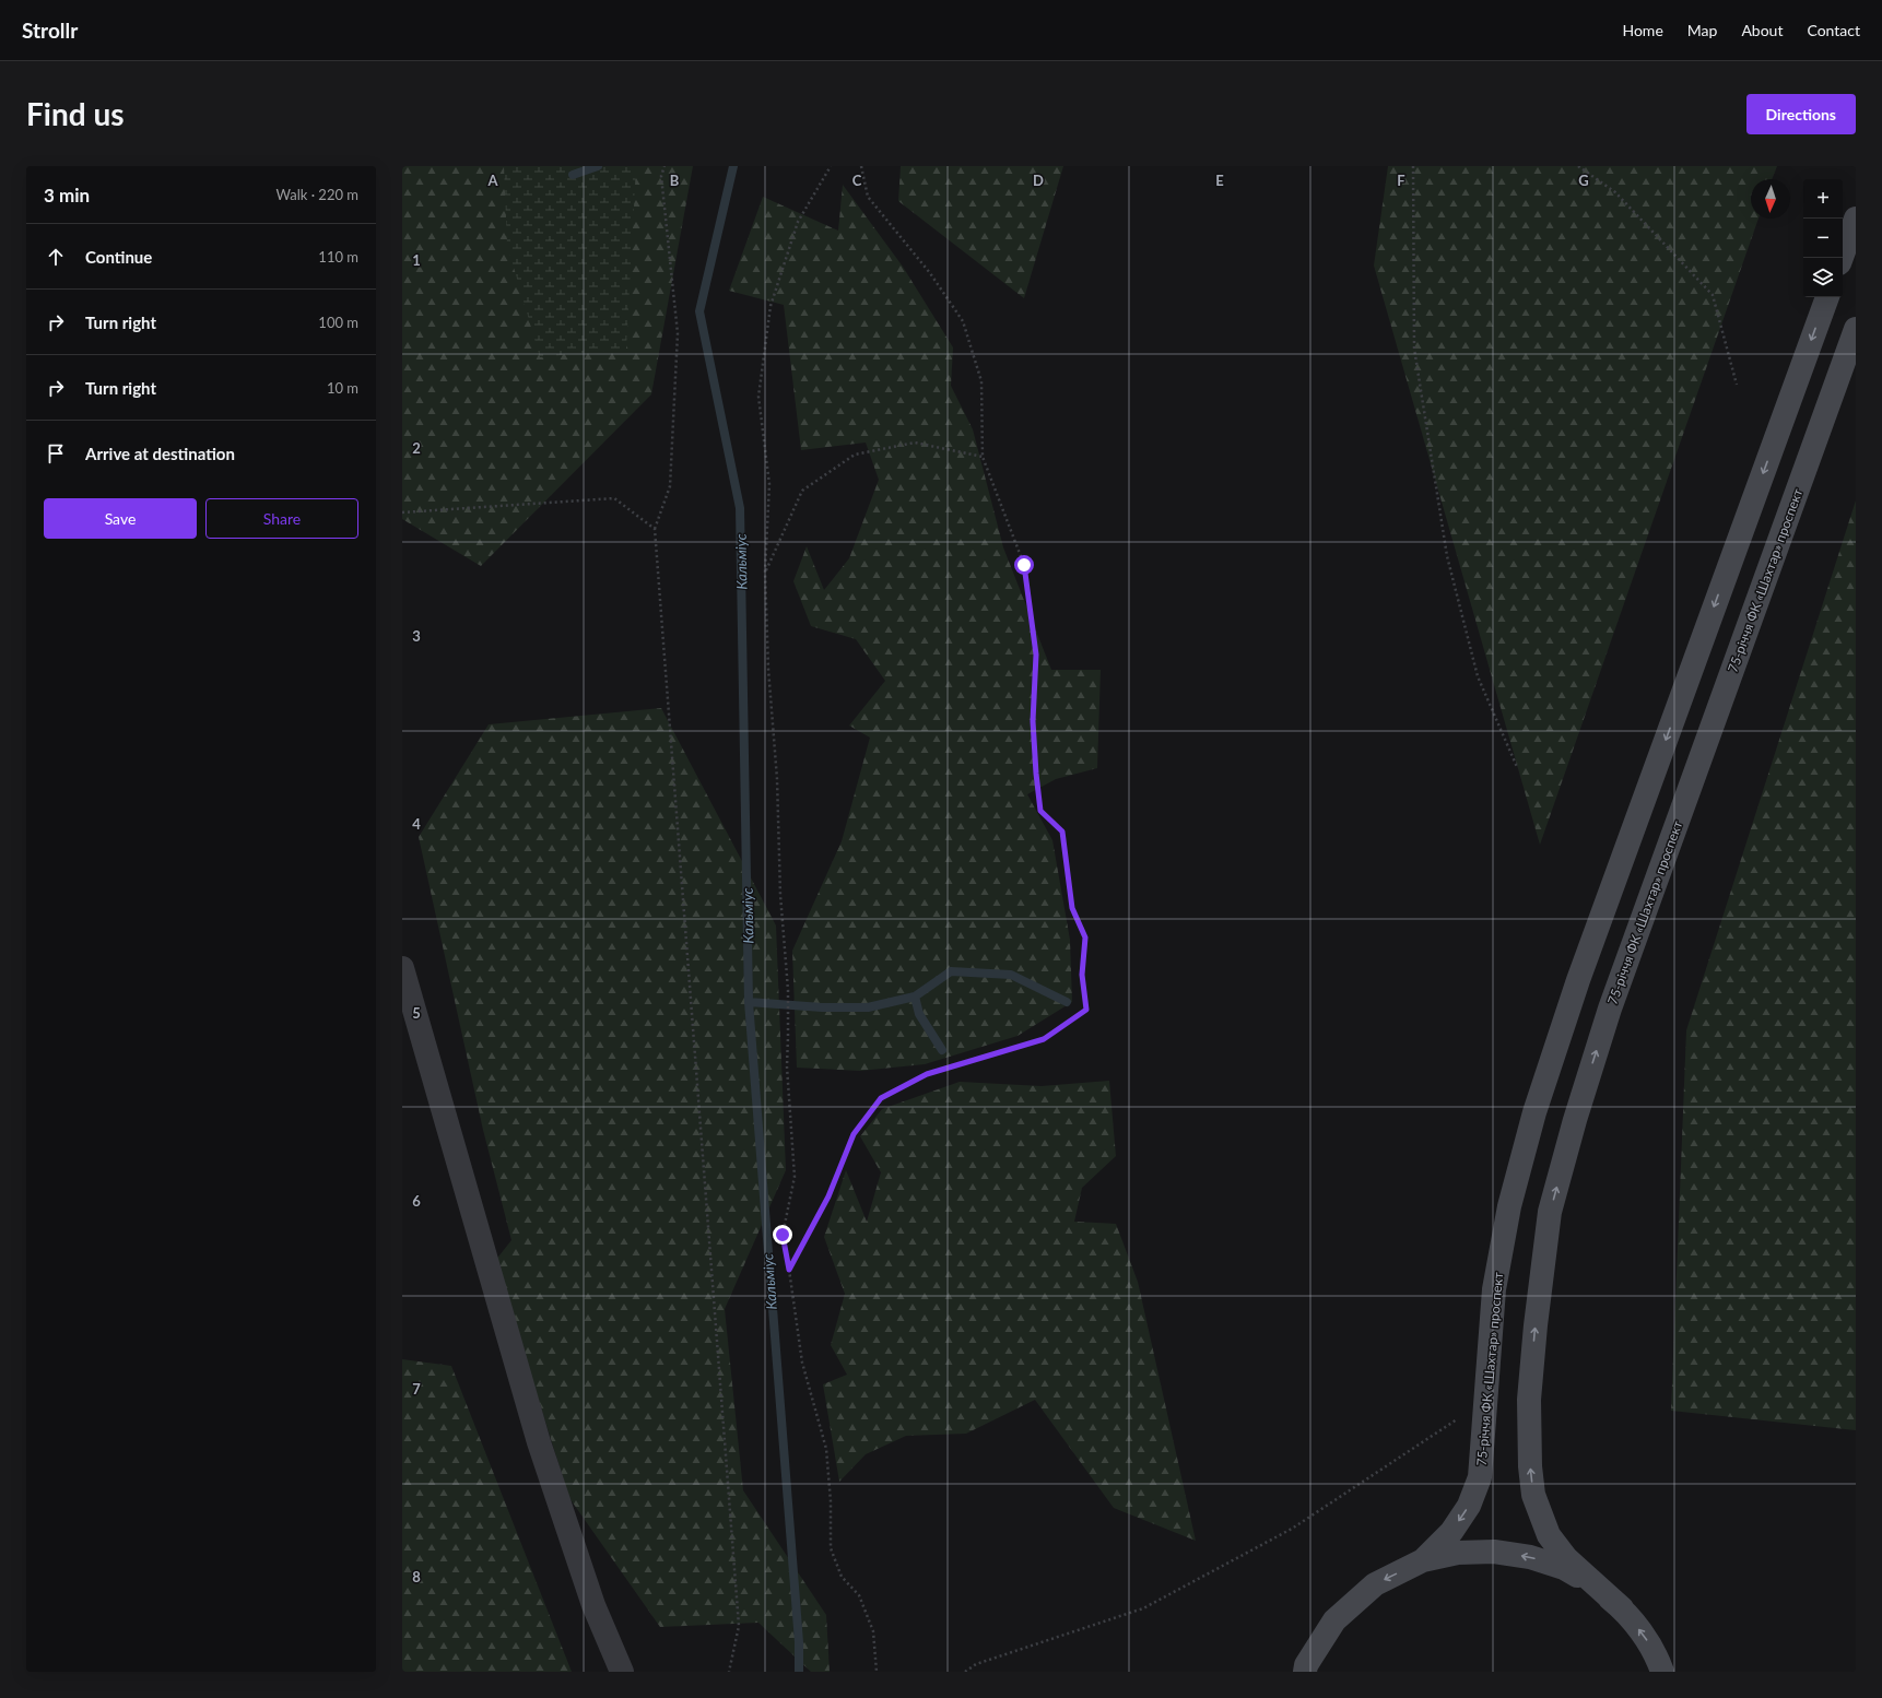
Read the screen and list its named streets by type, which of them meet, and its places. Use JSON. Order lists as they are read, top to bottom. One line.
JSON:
{"streets":{"main road":["75-річчя ФК «Шахтар» проспект"]},"water":["Кальміус"],"north":"bottom","page":{"header":"Strollr","nav":["Home","Map","About","Contact"],"buttons":["Directions",["Save","Share"]],"title":"Find us","heading":["3 min","Walk · 220 m"],"map_buttons":["+","−"],"list":[["Continue","110 m"],["Turn right","100 m"],["Turn right","10 m"],"Arrive at destination"]},"grid":{"columns":["A","B","C","D","E","F","G"],"rows":["1","2","3","4","5","6","7","8"]}}
